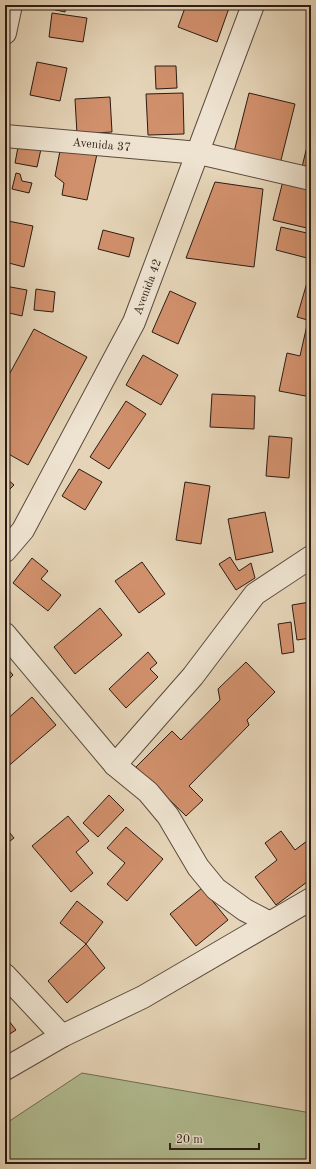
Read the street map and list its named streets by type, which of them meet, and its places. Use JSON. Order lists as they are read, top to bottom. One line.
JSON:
{"streets":{"street":["Avenida 37","Avenida 42"]},"crossings":[["Avenida 37","Avenida 42"]],"scale_bar":"20 m"}
